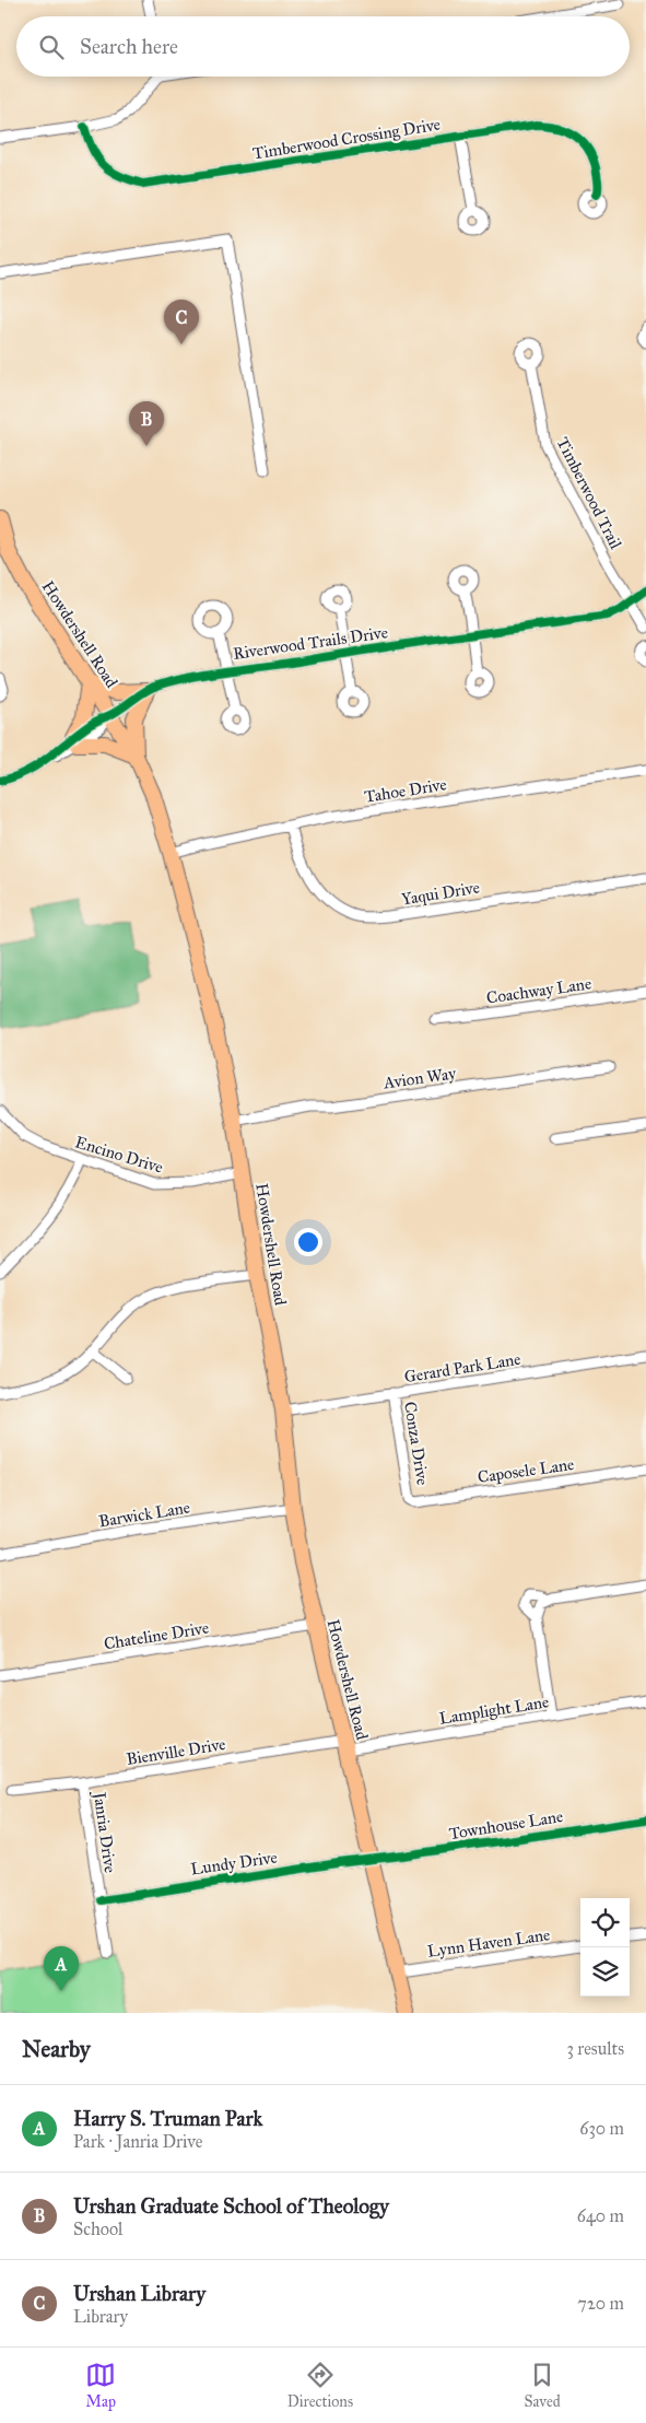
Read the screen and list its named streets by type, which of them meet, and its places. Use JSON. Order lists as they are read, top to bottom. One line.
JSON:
{"streets":{"main road":["Howdershell Road"],"street":["Timberwood Crossing Drive","Timberwood Trail","Riverwood Trails Drive","Tahoe Drive","Yaqui Drive","Coachway Lane","Avion Way","Encino Drive","Gerard Park Lane","Conza Drive","Caposele Lane","Barwick Lane","Chateline Drive","Lamplight Lane","Bienville Drive","Townhouse Lane","Janria Drive","Lundy Drive","Lynn Haven Lane"]},"crossings":[["Timberwood Trail","Riverwood Trails Drive"],["Howdershell Road","Riverwood Trails Drive"],["Howdershell Road","Tahoe Drive"],["Howdershell Road","Avion Way"],["Howdershell Road","Encino Drive"],["Howdershell Road","Gerard Park Lane"],["Howdershell Road","Barwick Lane"],["Howdershell Road","Chateline Drive"],["Howdershell Road","Lamplight Lane"],["Howdershell Road","Bienville Drive"],["Howdershell Road","Townhouse Lane"],["Howdershell Road","Lundy Drive"],["Howdershell Road","Lynn Haven Lane"],["Tahoe Drive","Yaqui Drive"],["Gerard Park Lane","Conza Drive"],["Conza Drive","Caposele Lane"],["Lamplight Lane","Bienville Drive"],["Bienville Drive","Janria Drive"],["Townhouse Lane","Lundy Drive"],["Janria Drive","Lundy Drive"]],"page":{"search":"Search here","pins":["C","B","A"],"heading":["Nearby","3 results"],"list":[{"mark":"A","name":"Harry S. Truman Park","note":"Park · Janria Drive","value":"630 m"},{"mark":"B","name":"Urshan Graduate School of Theology","note":"School","value":"640 m"},{"mark":"C","name":"Urshan Library","note":"Library","value":"720 m"}],"nav":["Map","Directions","Saved"]}}
